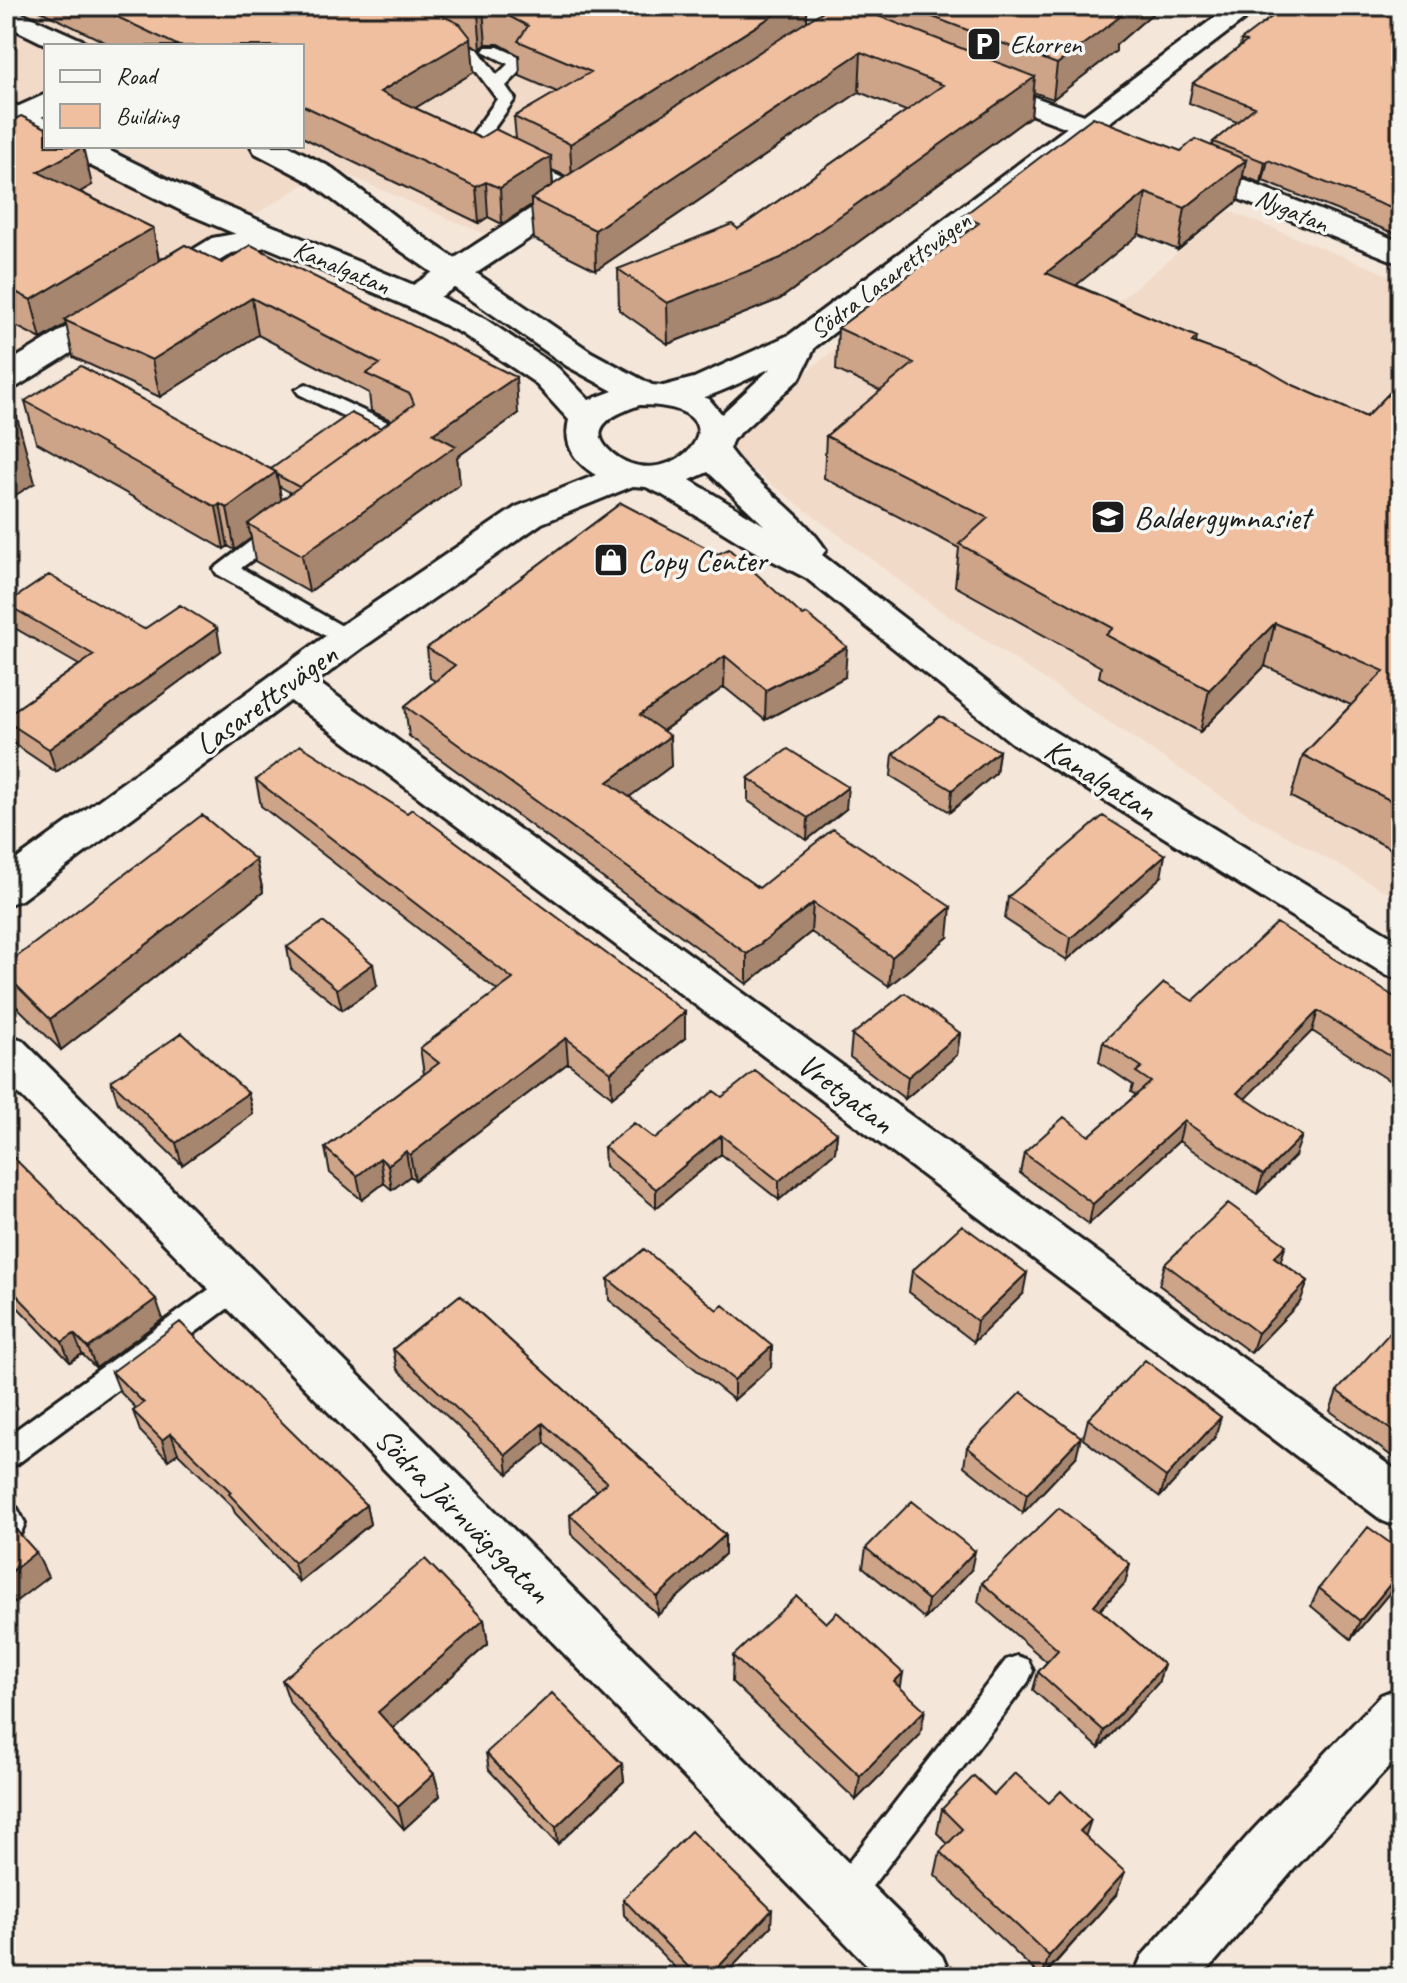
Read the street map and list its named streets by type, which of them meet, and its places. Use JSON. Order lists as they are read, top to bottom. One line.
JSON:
{"streets":{"street":["Nygatan","Kanalgatan","Södra Lasarettsvägen","Lasarettsvägen","Vretgatan","Södra Järnvägsgatan"]},"crossings":[["Kanalgatan","Södra Lasarettsvägen"],["Kanalgatan","Lasarettsvägen"],["Södra Lasarettsvägen","Lasarettsvägen"],["Lasarettsvägen","Vretgatan"]],"places":{"parking":["Ekorren"],"school or university":["Baldergymnasiet"],"shop":["Copy Center"]},"legend":["Road","Building"]}
